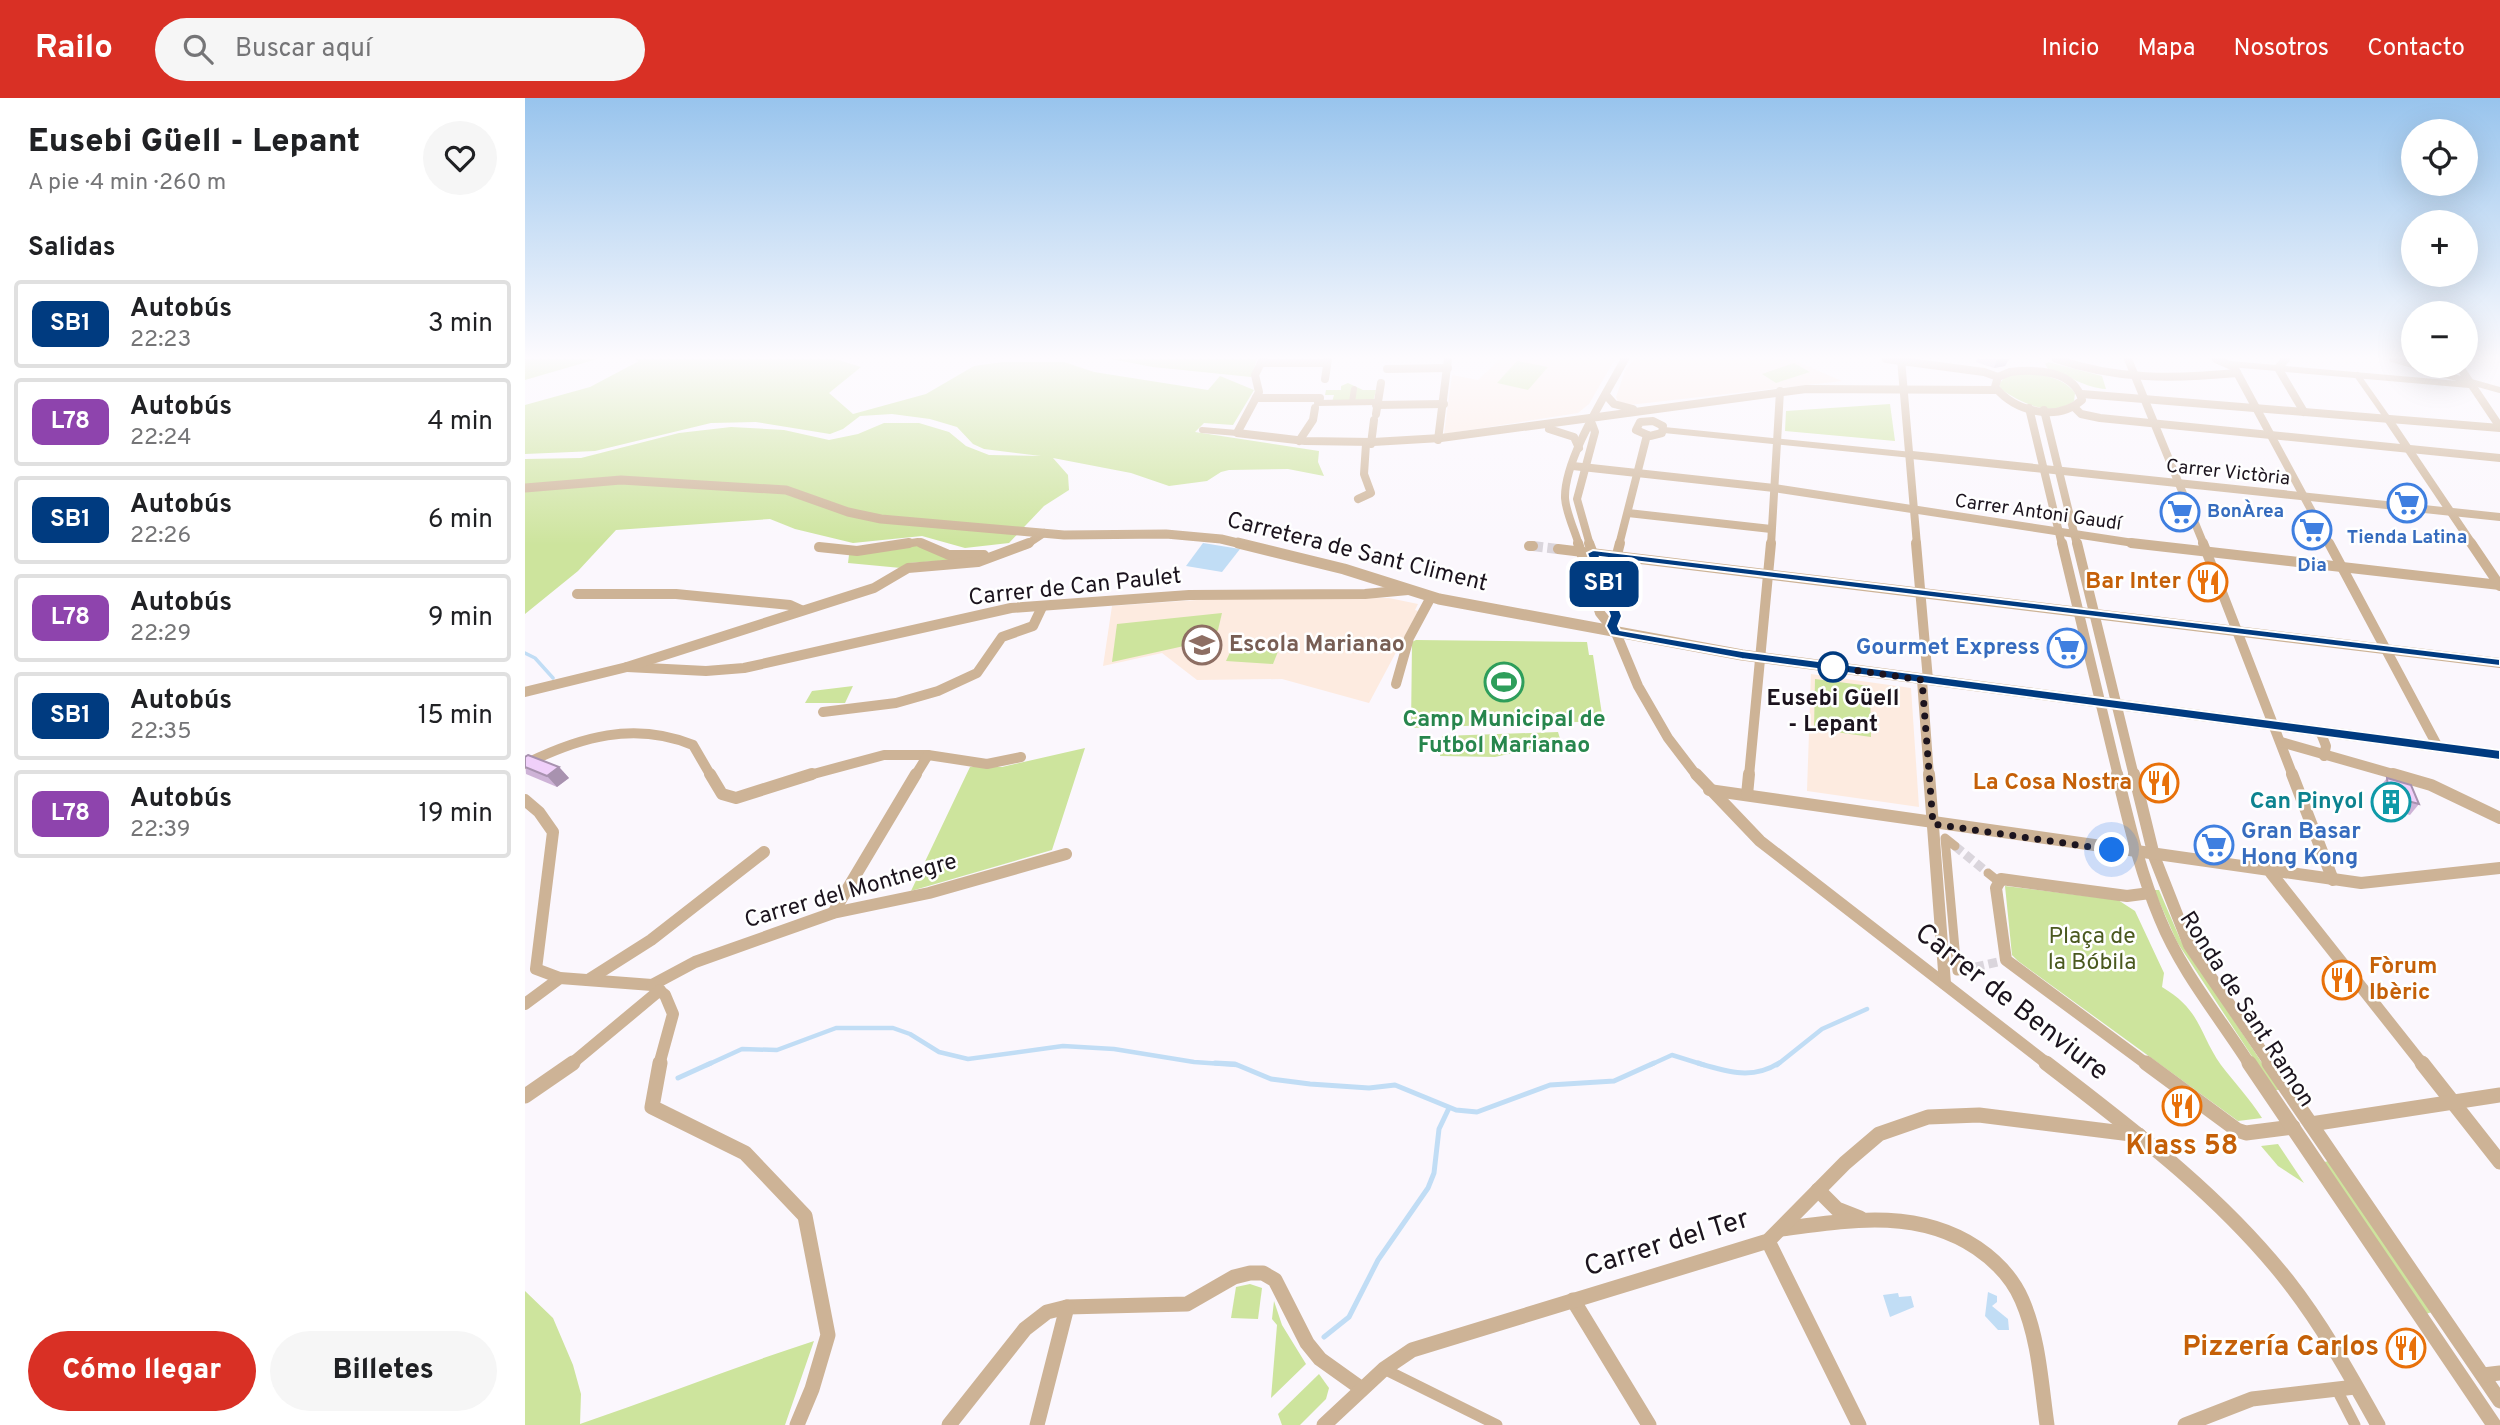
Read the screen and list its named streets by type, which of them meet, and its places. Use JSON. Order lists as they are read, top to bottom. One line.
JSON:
{"streets":{"street":["Carrer Victòria","Carrer Antoni Gaudí","Carretera de Sant Climent","Carrer de Can Paulet","Carrer del Montnegre","Carrer de Benviure","Ronda de Sant Ramon","Carrer del Ter"]},"crossings":[["Carrer Victòria","Ronda de Sant Ramon"],["Carrer Antoni Gaudí","Carrer de Benviure"],["Carrer Antoni Gaudí","Ronda de Sant Ramon"],["Carretera de Sant Climent","Carrer de Can Paulet"],["Carretera de Sant Climent","Carrer de Benviure"],["Carretera de Sant Climent","Ronda de Sant Ramon"],["Carrer de Benviure","Carrer del Ter"]],"parks":["Plaça de la Bóbila"],"places":{"supermarket":["Tienda Latina","BonÀrea","Dia","Gourmet Express","Gran Basar Hong Kong"],"restaurant":["Bar Inter","La Cosa Nostra","Fòrum Ibèric","Klass 58","Pizzería Carlos"],"school or university":["Escola Marianao"],"other":["Eusebi Güell - Lepant"],"sports":["Camp Municipal de Futbol Marianao"],"building":["Can Pinyol"]},"lines":["bus line SB1"],"page":{"header":"Railo","search":"Buscar aquí","nav":["Inicio","Mapa","Nosotros","Contacto"],"heading":[["Eusebi Güell - Lepant","A pie · 4 min · 260 m"],"Salidas"],"on_map":"SB1","map_buttons":["+","−"],"list":[{"mark":"SB1","name":"Autobús","note":"22:23","value":"3 min"},{"mark":"L78","name":"Autobús","note":"22:24","value":"4 min"},{"mark":"SB1","name":"Autobús","note":"22:26","value":"6 min"},{"mark":"L78","name":"Autobús","note":"22:29","value":"9 min"},{"mark":"SB1","name":"Autobús","note":"22:35","value":"15 min"},{"mark":"L78","name":"Autobús","note":"22:39","value":"19 min"}],"buttons":["Cómo llegar","Billetes"]}}
